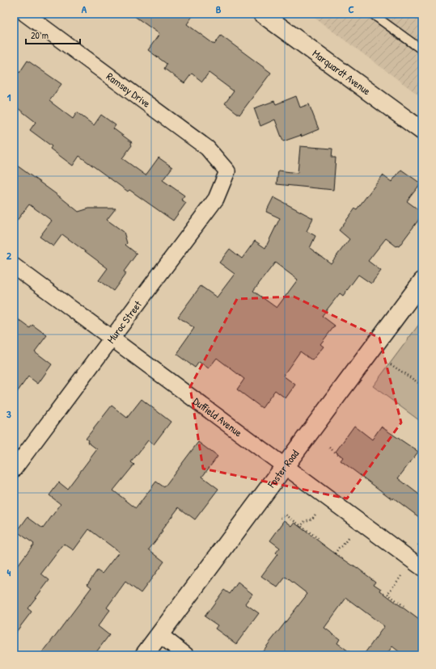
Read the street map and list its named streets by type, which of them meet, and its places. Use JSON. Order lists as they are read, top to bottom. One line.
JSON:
{"streets":{"street":["Marquardt Avenue","Ramsey Drive","Muroc Street","Duffield Avenue","Foster Road"]},"crossings":[["Ramsey Drive","Muroc Street"],["Muroc Street","Duffield Avenue"],["Duffield Avenue","Foster Road"]],"scale_bar":"20 m","grid":{"columns":["A","B","C"],"rows":["1","2","3","4"]}}
